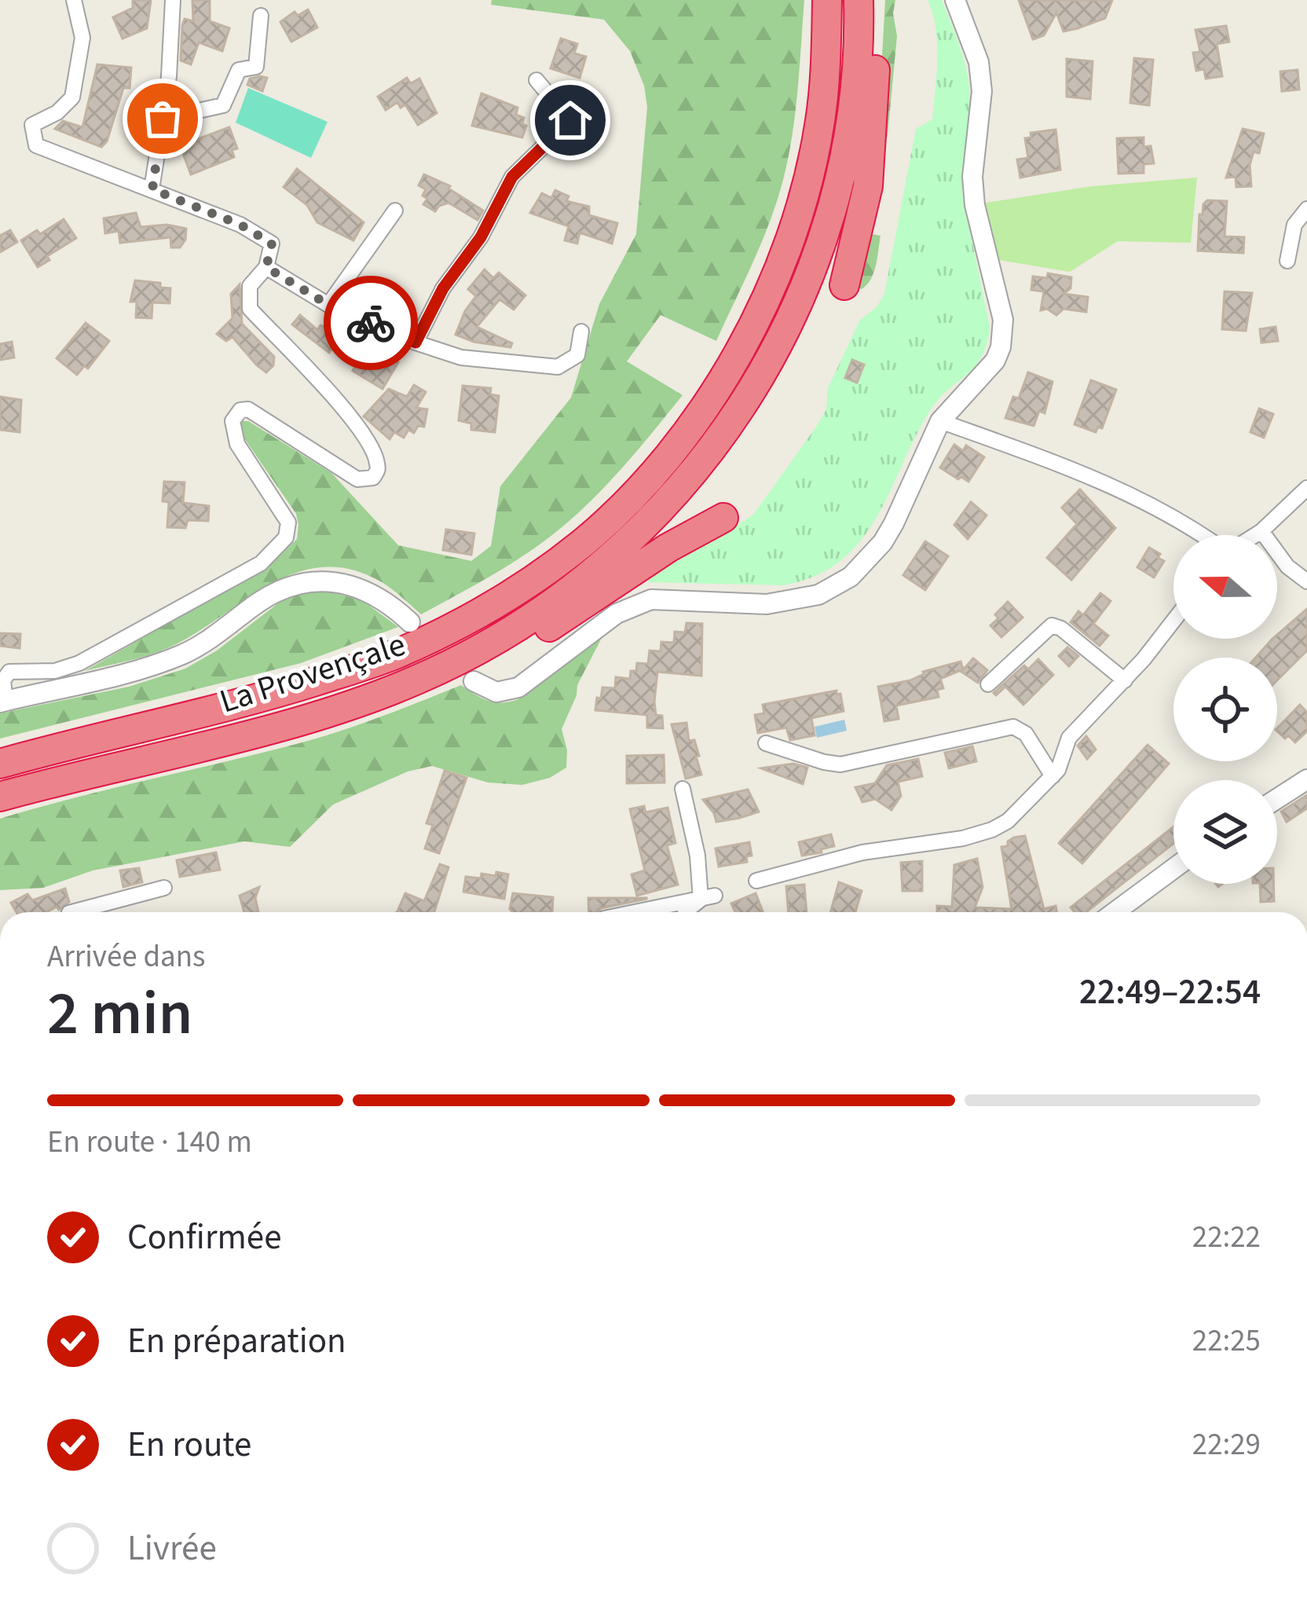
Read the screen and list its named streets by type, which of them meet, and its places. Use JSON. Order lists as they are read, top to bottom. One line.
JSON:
{"streets":{"highway":["La Provençale"]},"north":"left","page":{"heading":["2 min","Arrivée dans","22:49–22:54"],"bar":"En route · 140 m","list":[["Confirmée","22:22"],["En préparation","22:25"],["En route","22:29"],"Livrée"]}}
